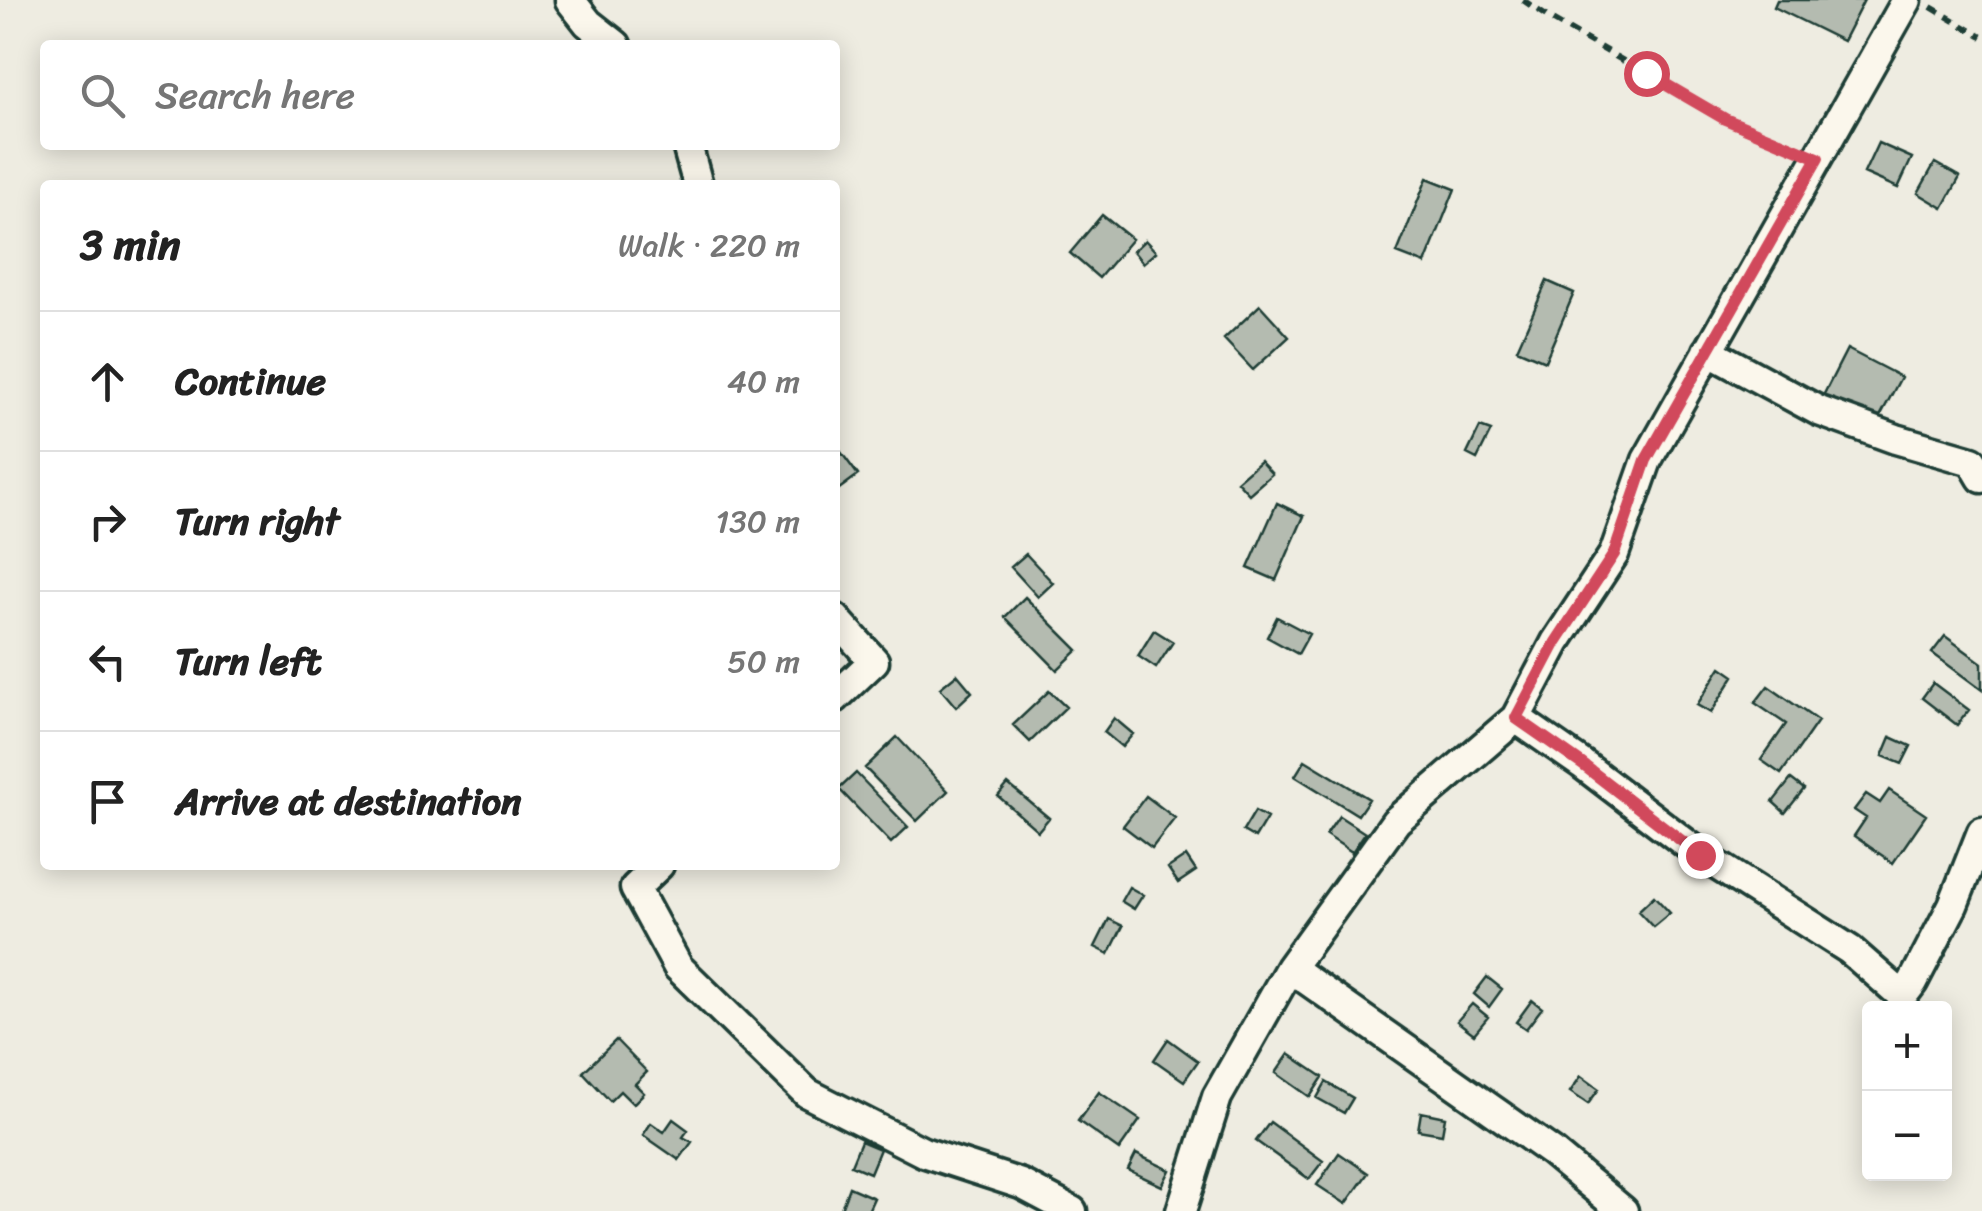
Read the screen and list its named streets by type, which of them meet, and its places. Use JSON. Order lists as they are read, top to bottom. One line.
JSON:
{"page":{"search":"Search here","heading":["3 min","Walk · 220 m"],"list":[["Continue","40 m"],["Turn right","130 m"],["Turn left","50 m"],"Arrive at destination"],"map_buttons":["+","−"]}}
